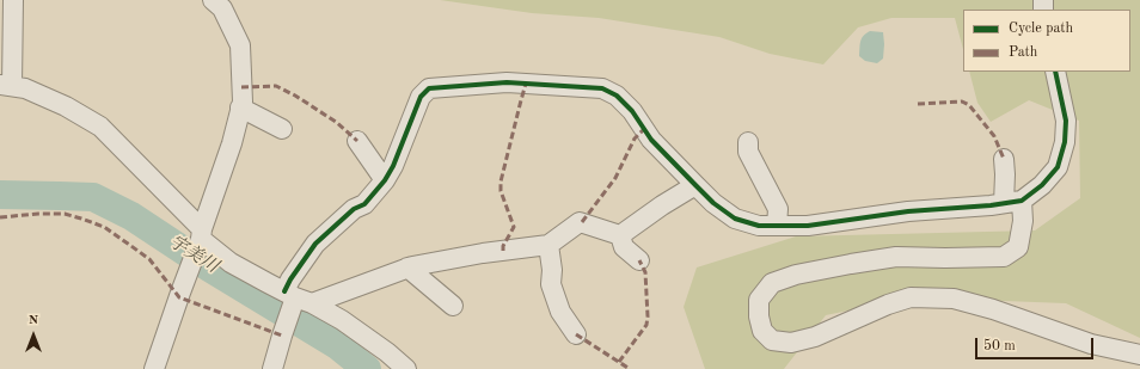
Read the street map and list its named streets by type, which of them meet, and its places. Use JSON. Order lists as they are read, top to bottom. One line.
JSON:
{"water":["宇美川"],"legend":["Cycle path","Path"],"scale_bar":"50 m","north":"top"}
